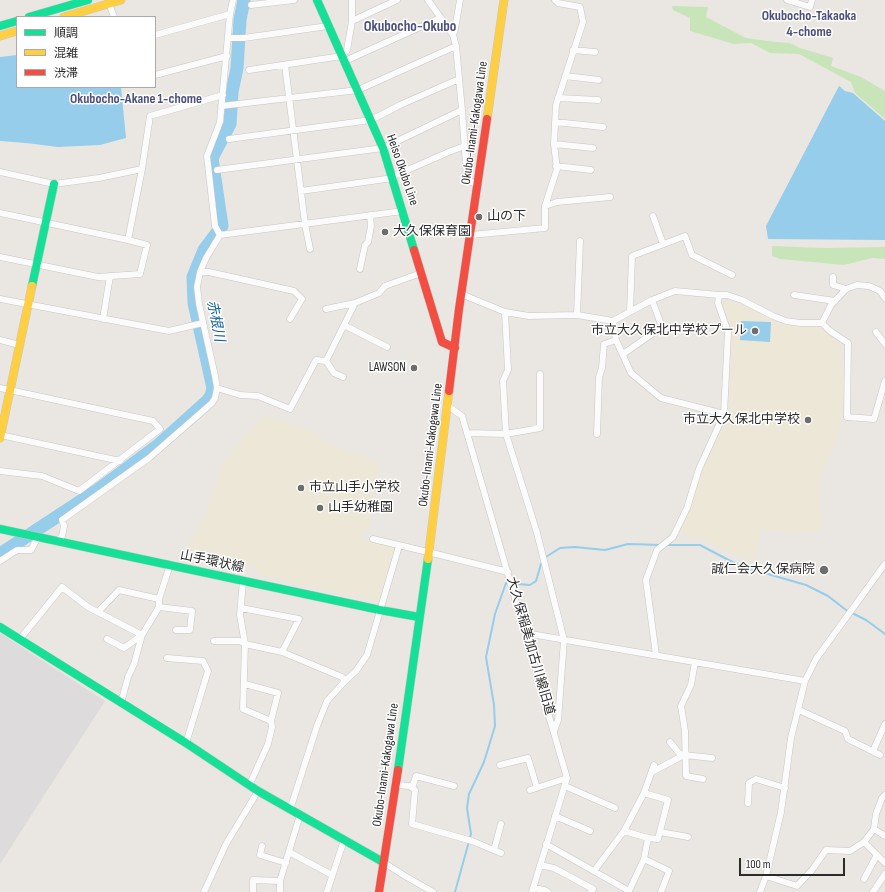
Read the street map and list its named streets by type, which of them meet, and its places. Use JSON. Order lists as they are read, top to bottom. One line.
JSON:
{"streets":{"street":["Okubo-Inami-Kakogawa Line","Heiso Okubo Line","山手環状線","大久保稲美加古川線旧道"]},"crossings":[["Okubo-Inami-Kakogawa Line","Heiso Okubo Line"],["Okubo-Inami-Kakogawa Line","山手環状線"],["Okubo-Inami-Kakogawa Line","大久保稲美加古川線旧道"]],"districts":["Okubocho-Takaoka 4-chome","Okubocho-Okubo","Okubocho-Akane 1-chome"],"water":["赤根川"],"places":["山の下","大久保保育園","市立大久保北中学校プール","LAWSON","市立大久保北中学校","市立山手小学校","山手幼稚園","誠仁会大久保病院"],"legend":["順調","混雑","渋滞"],"scale_bar":"100 m"}
